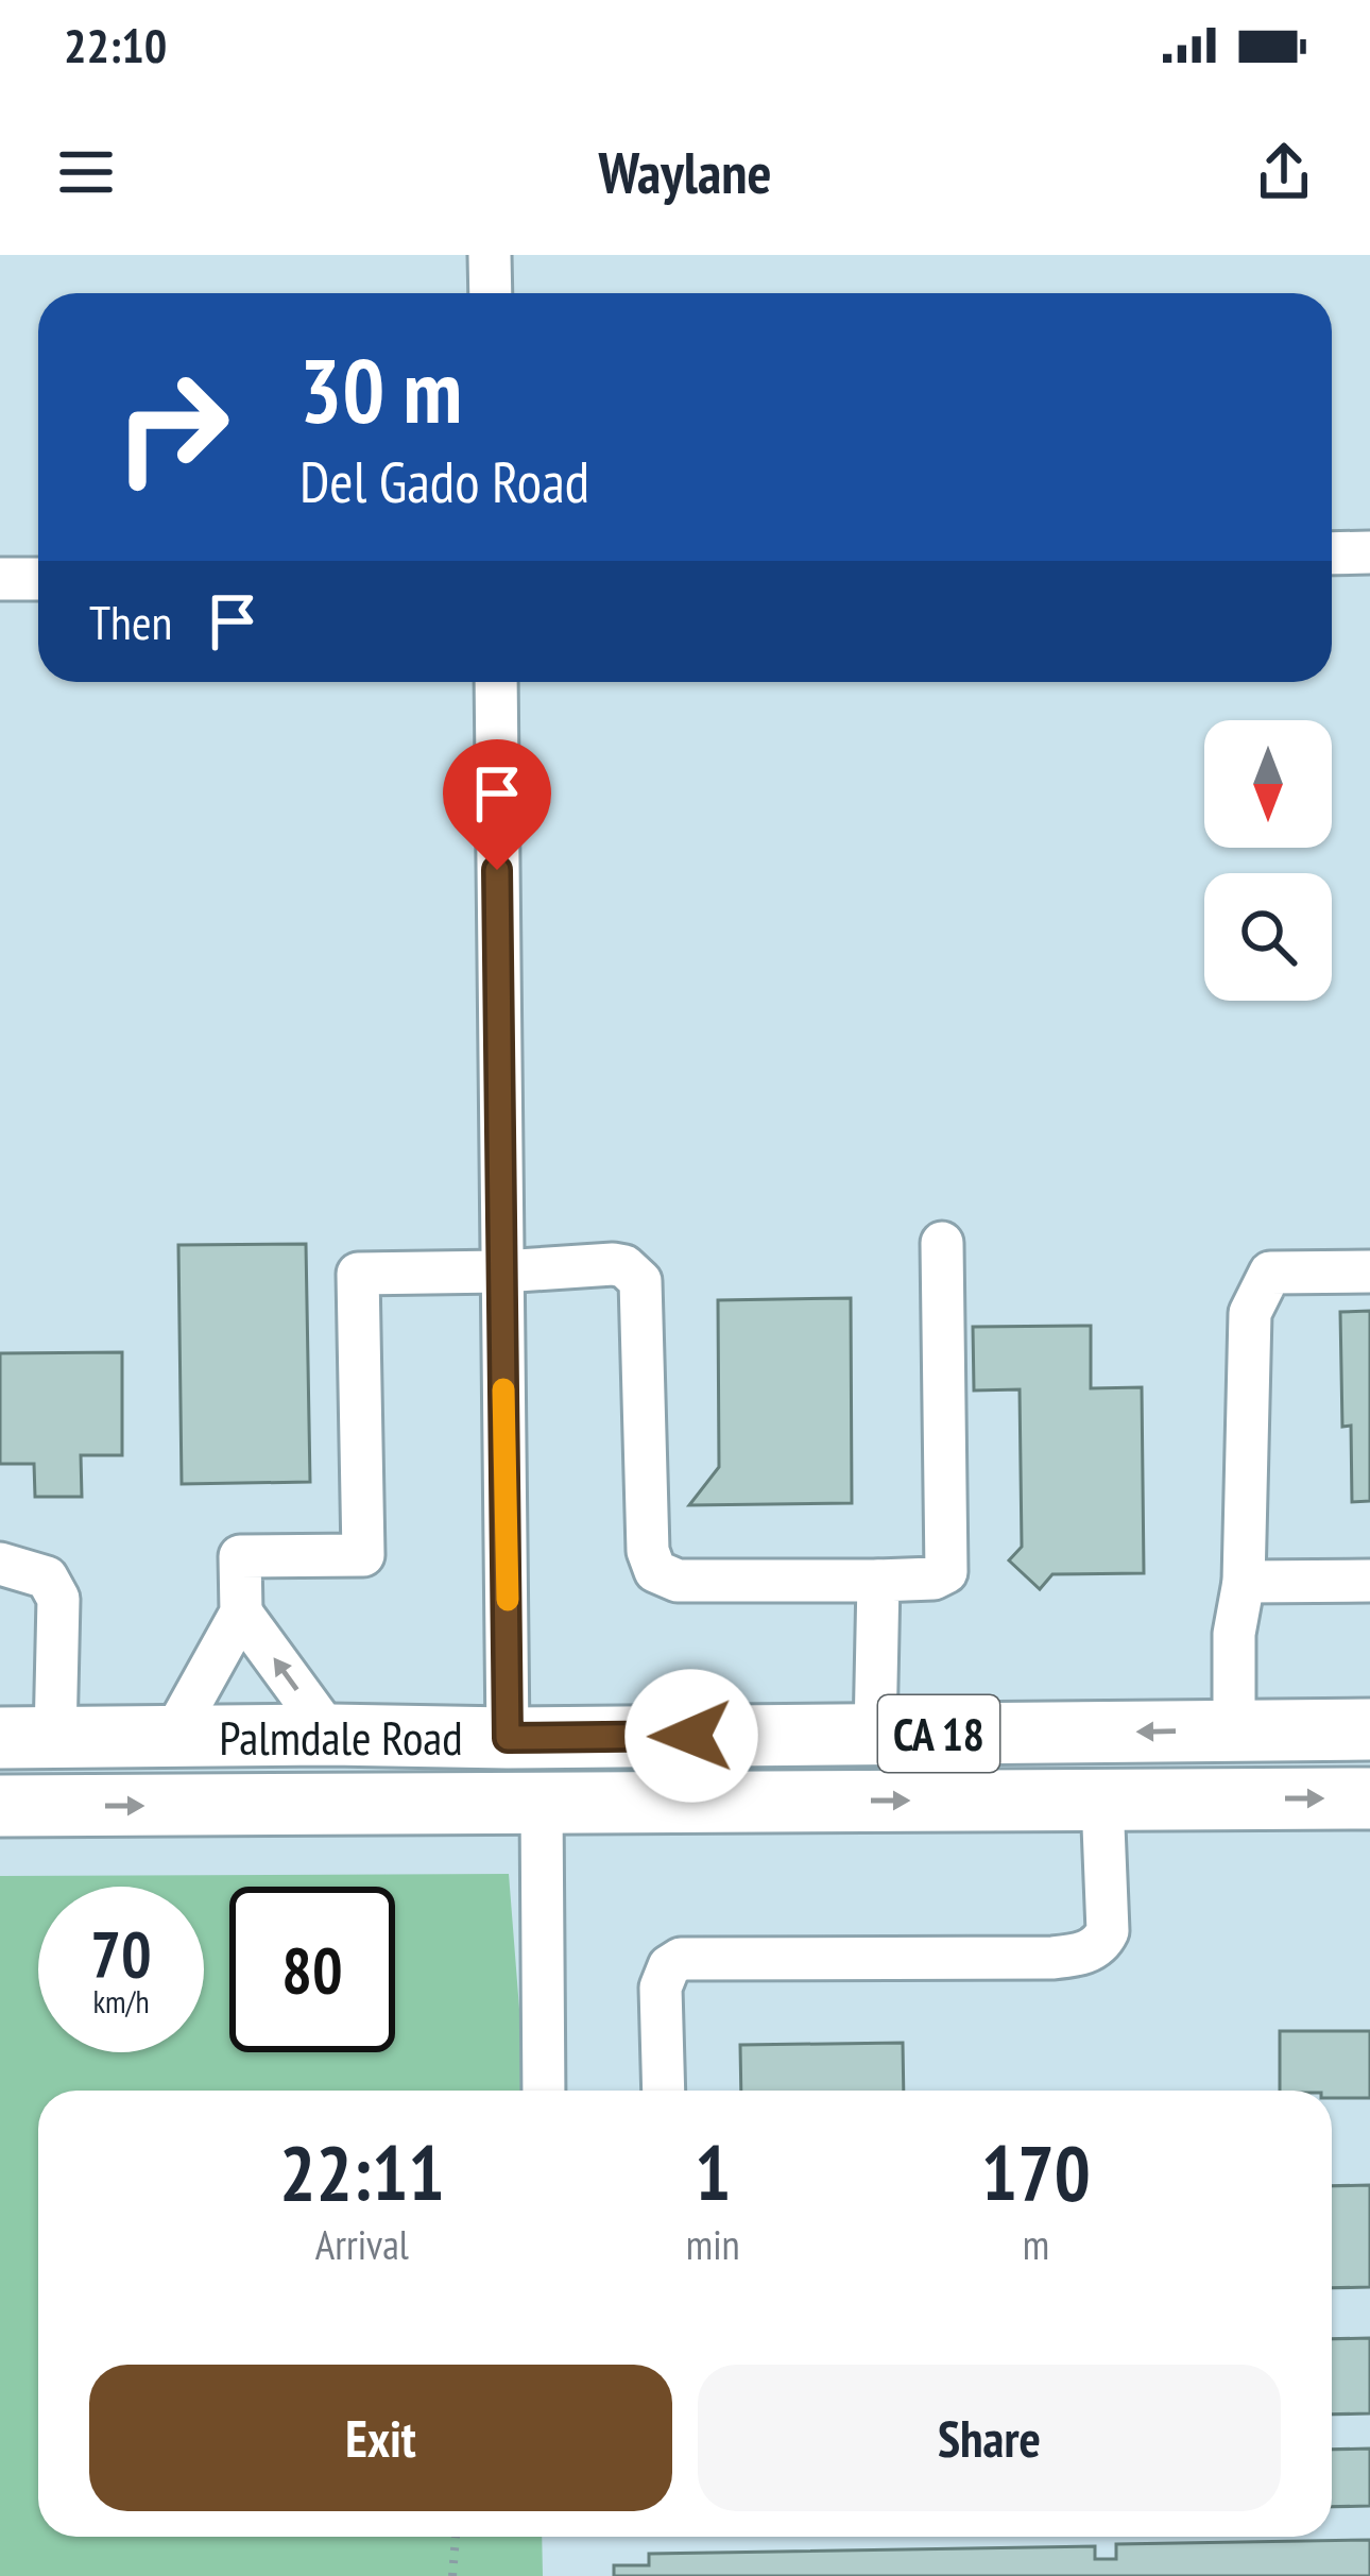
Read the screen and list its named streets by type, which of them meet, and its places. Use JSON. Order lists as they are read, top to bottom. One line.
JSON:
{"streets":{"highway":["CA 18","Palmdale Road"]},"north":"bottom","page":{"status":"22:10","header":"Waylane","turn":["30 m","Del Gado Road"],"then":"Then","speed":"70 km/h","limit":"80","eta":["22:11","Arrival","1","min","170","m"],"buttons":["Exit","Share"]}}
